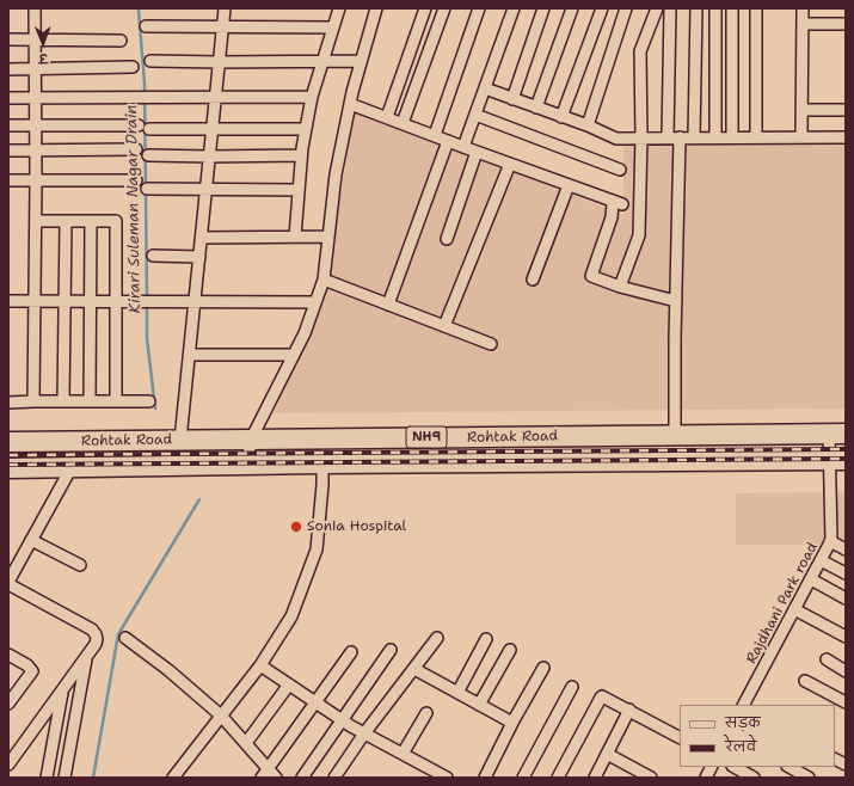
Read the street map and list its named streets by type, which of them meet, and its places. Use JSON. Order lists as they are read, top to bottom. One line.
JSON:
{"streets":{"highway":["NH9","Rohtak Road"],"street":["Rajdhani Park road"]},"crossings":[["Rohtak Road","Rajdhani Park road"]],"water":["Kirari Suleman Nagar Drain"],"places":["Sonia Hospital"],"legend":["सड़क","रेलवे"],"north":"bottom"}
